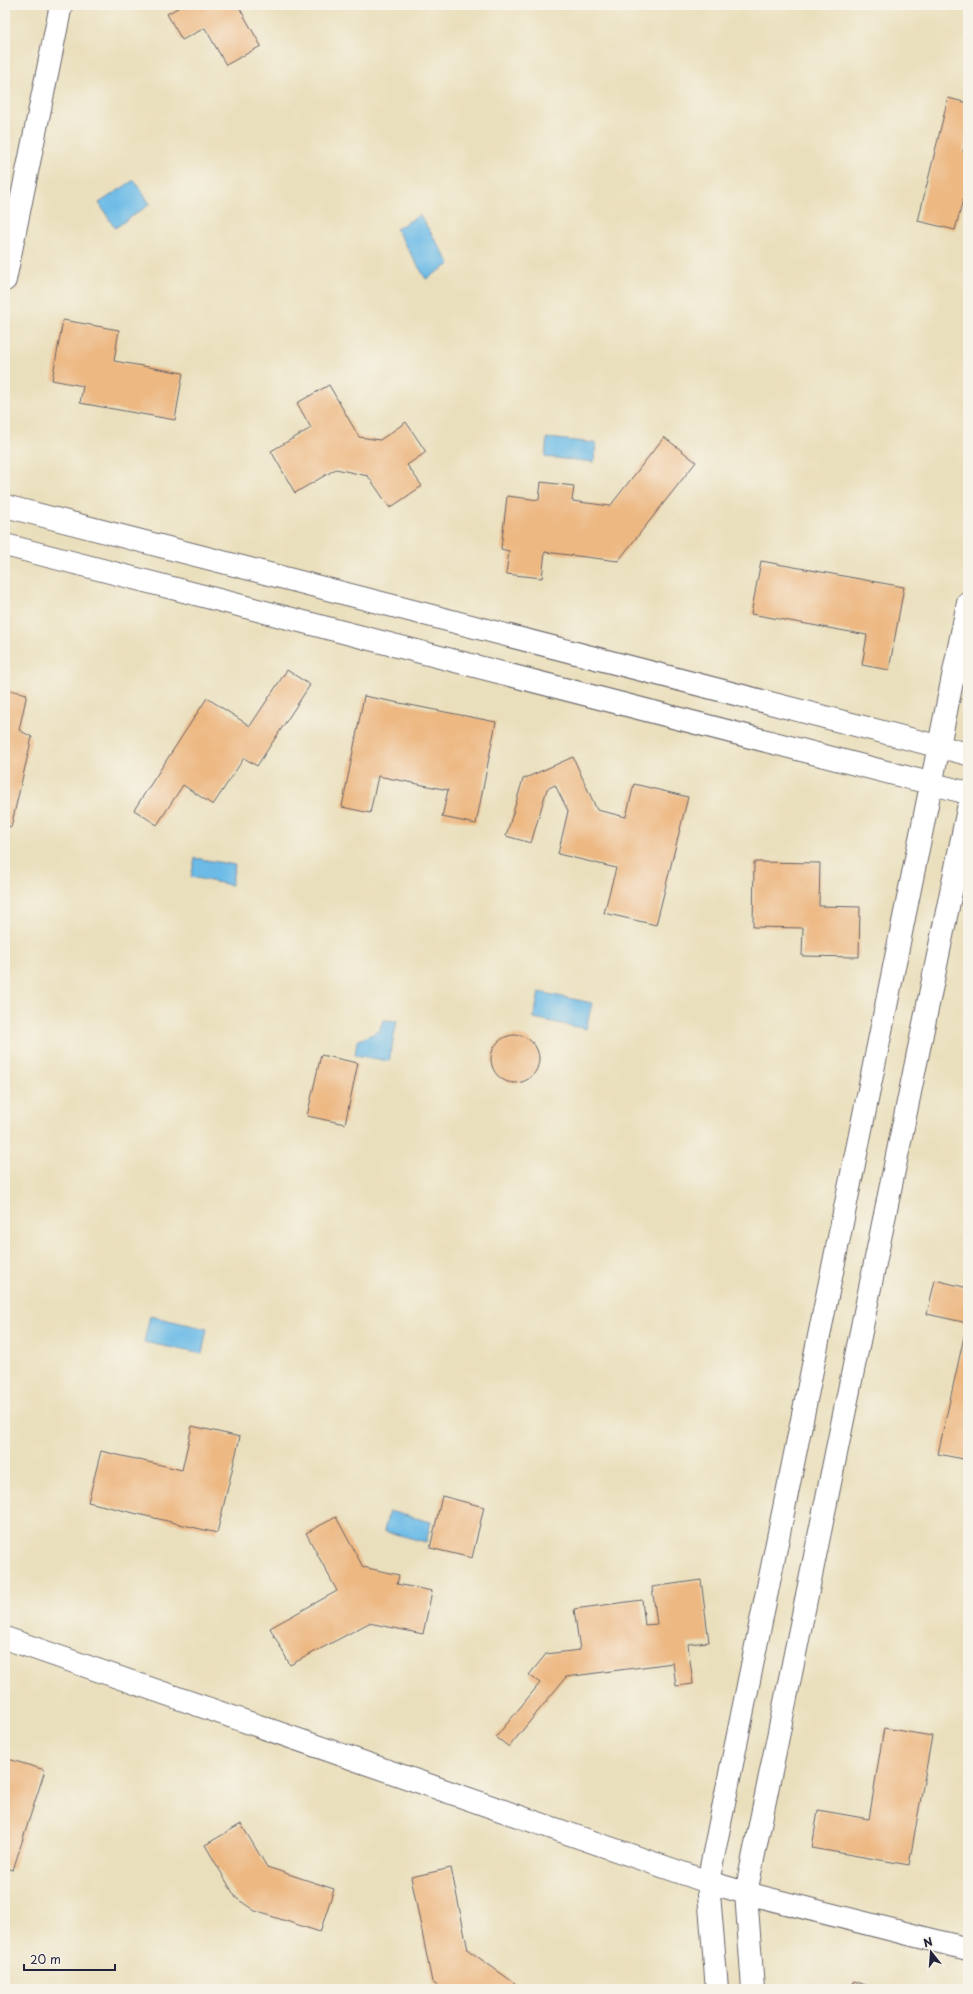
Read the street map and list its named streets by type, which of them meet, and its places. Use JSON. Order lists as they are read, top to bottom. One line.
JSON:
{"scale_bar":"20 m","north":"top"}
